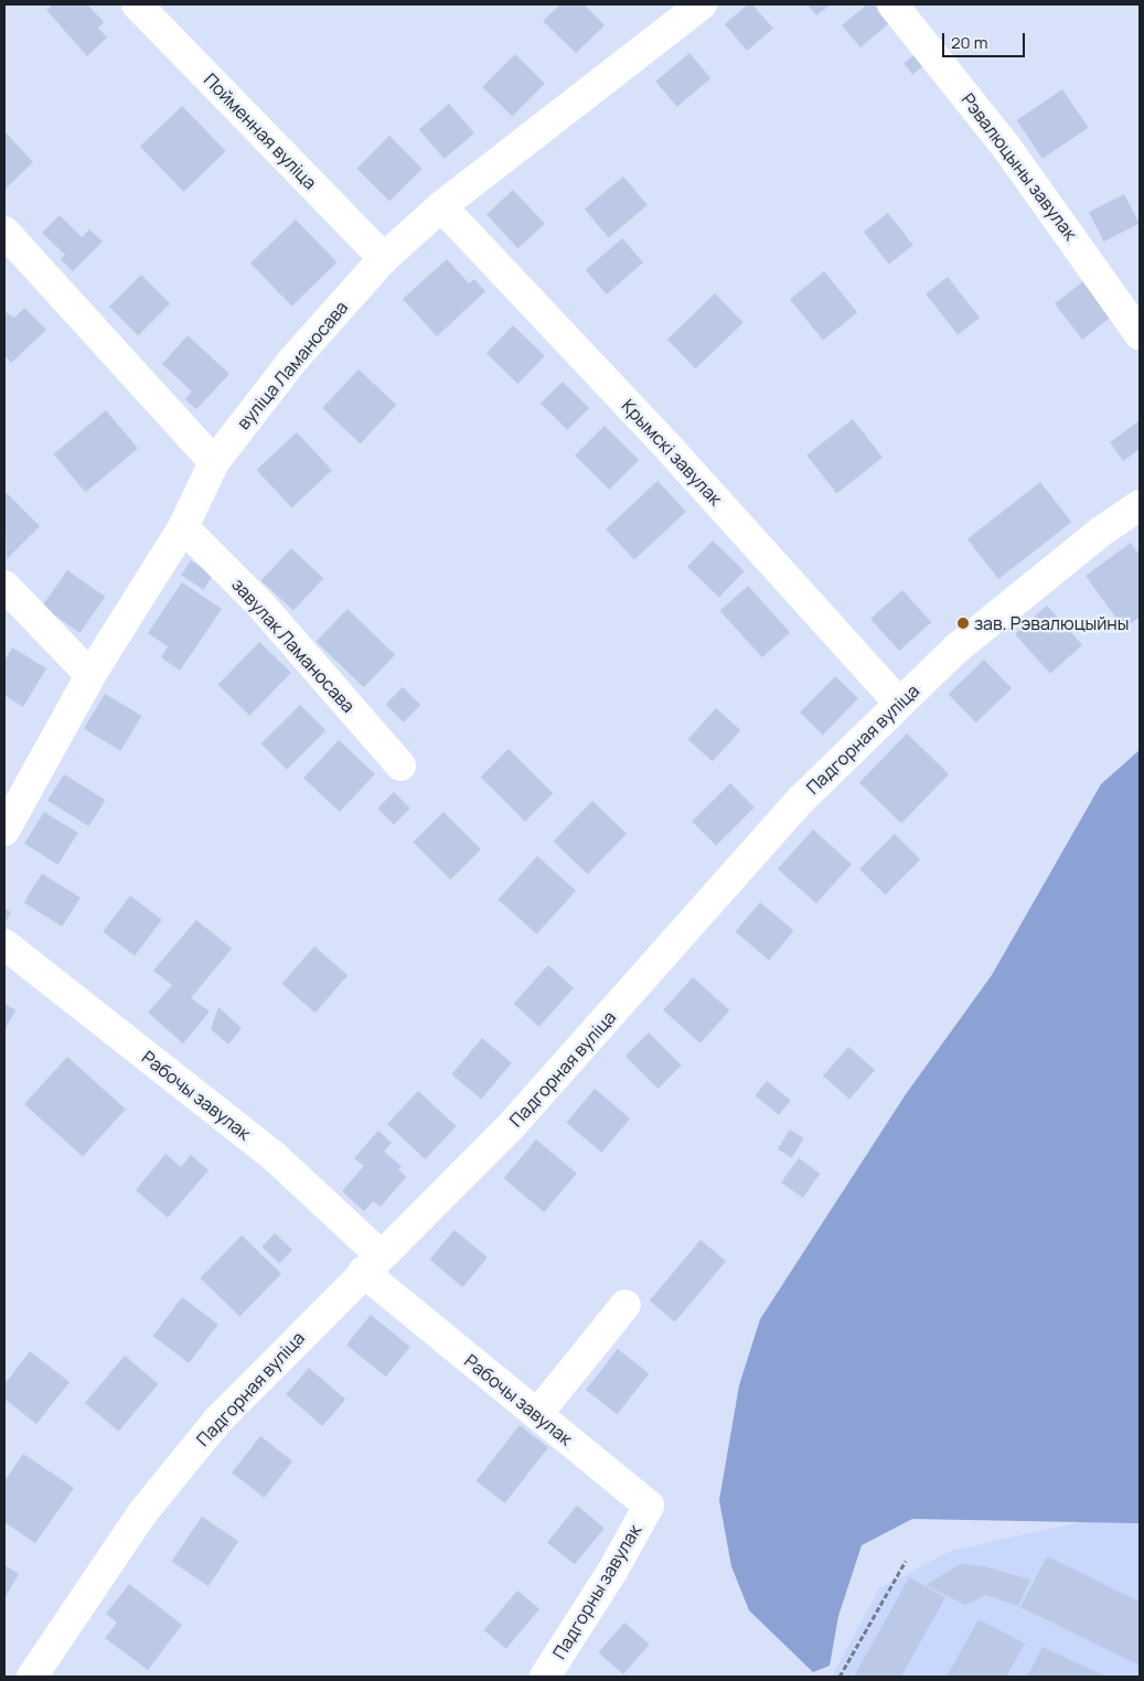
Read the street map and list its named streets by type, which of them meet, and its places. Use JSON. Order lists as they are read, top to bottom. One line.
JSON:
{"streets":{"street":["Пойменная вуліца","Рэвалюцыны завулак","вуліца Ламаносава","Крымскі завулак","завулак Ламаносава","Падгорная вуліца","Рабочы завулак","Падгорны завулак"]},"crossings":[["Пойменная вуліца","вуліца Ламаносава"],["вуліца Ламаносава","Крымскі завулак"],["вуліца Ламаносава","завулак Ламаносава"],["Крымскі завулак","Падгорная вуліца"],["Падгорная вуліца","Рабочы завулак"],["Рабочы завулак","Падгорны завулак"]],"places":["зав. Рэвалюцыйны"],"scale_bar":"20 m"}
